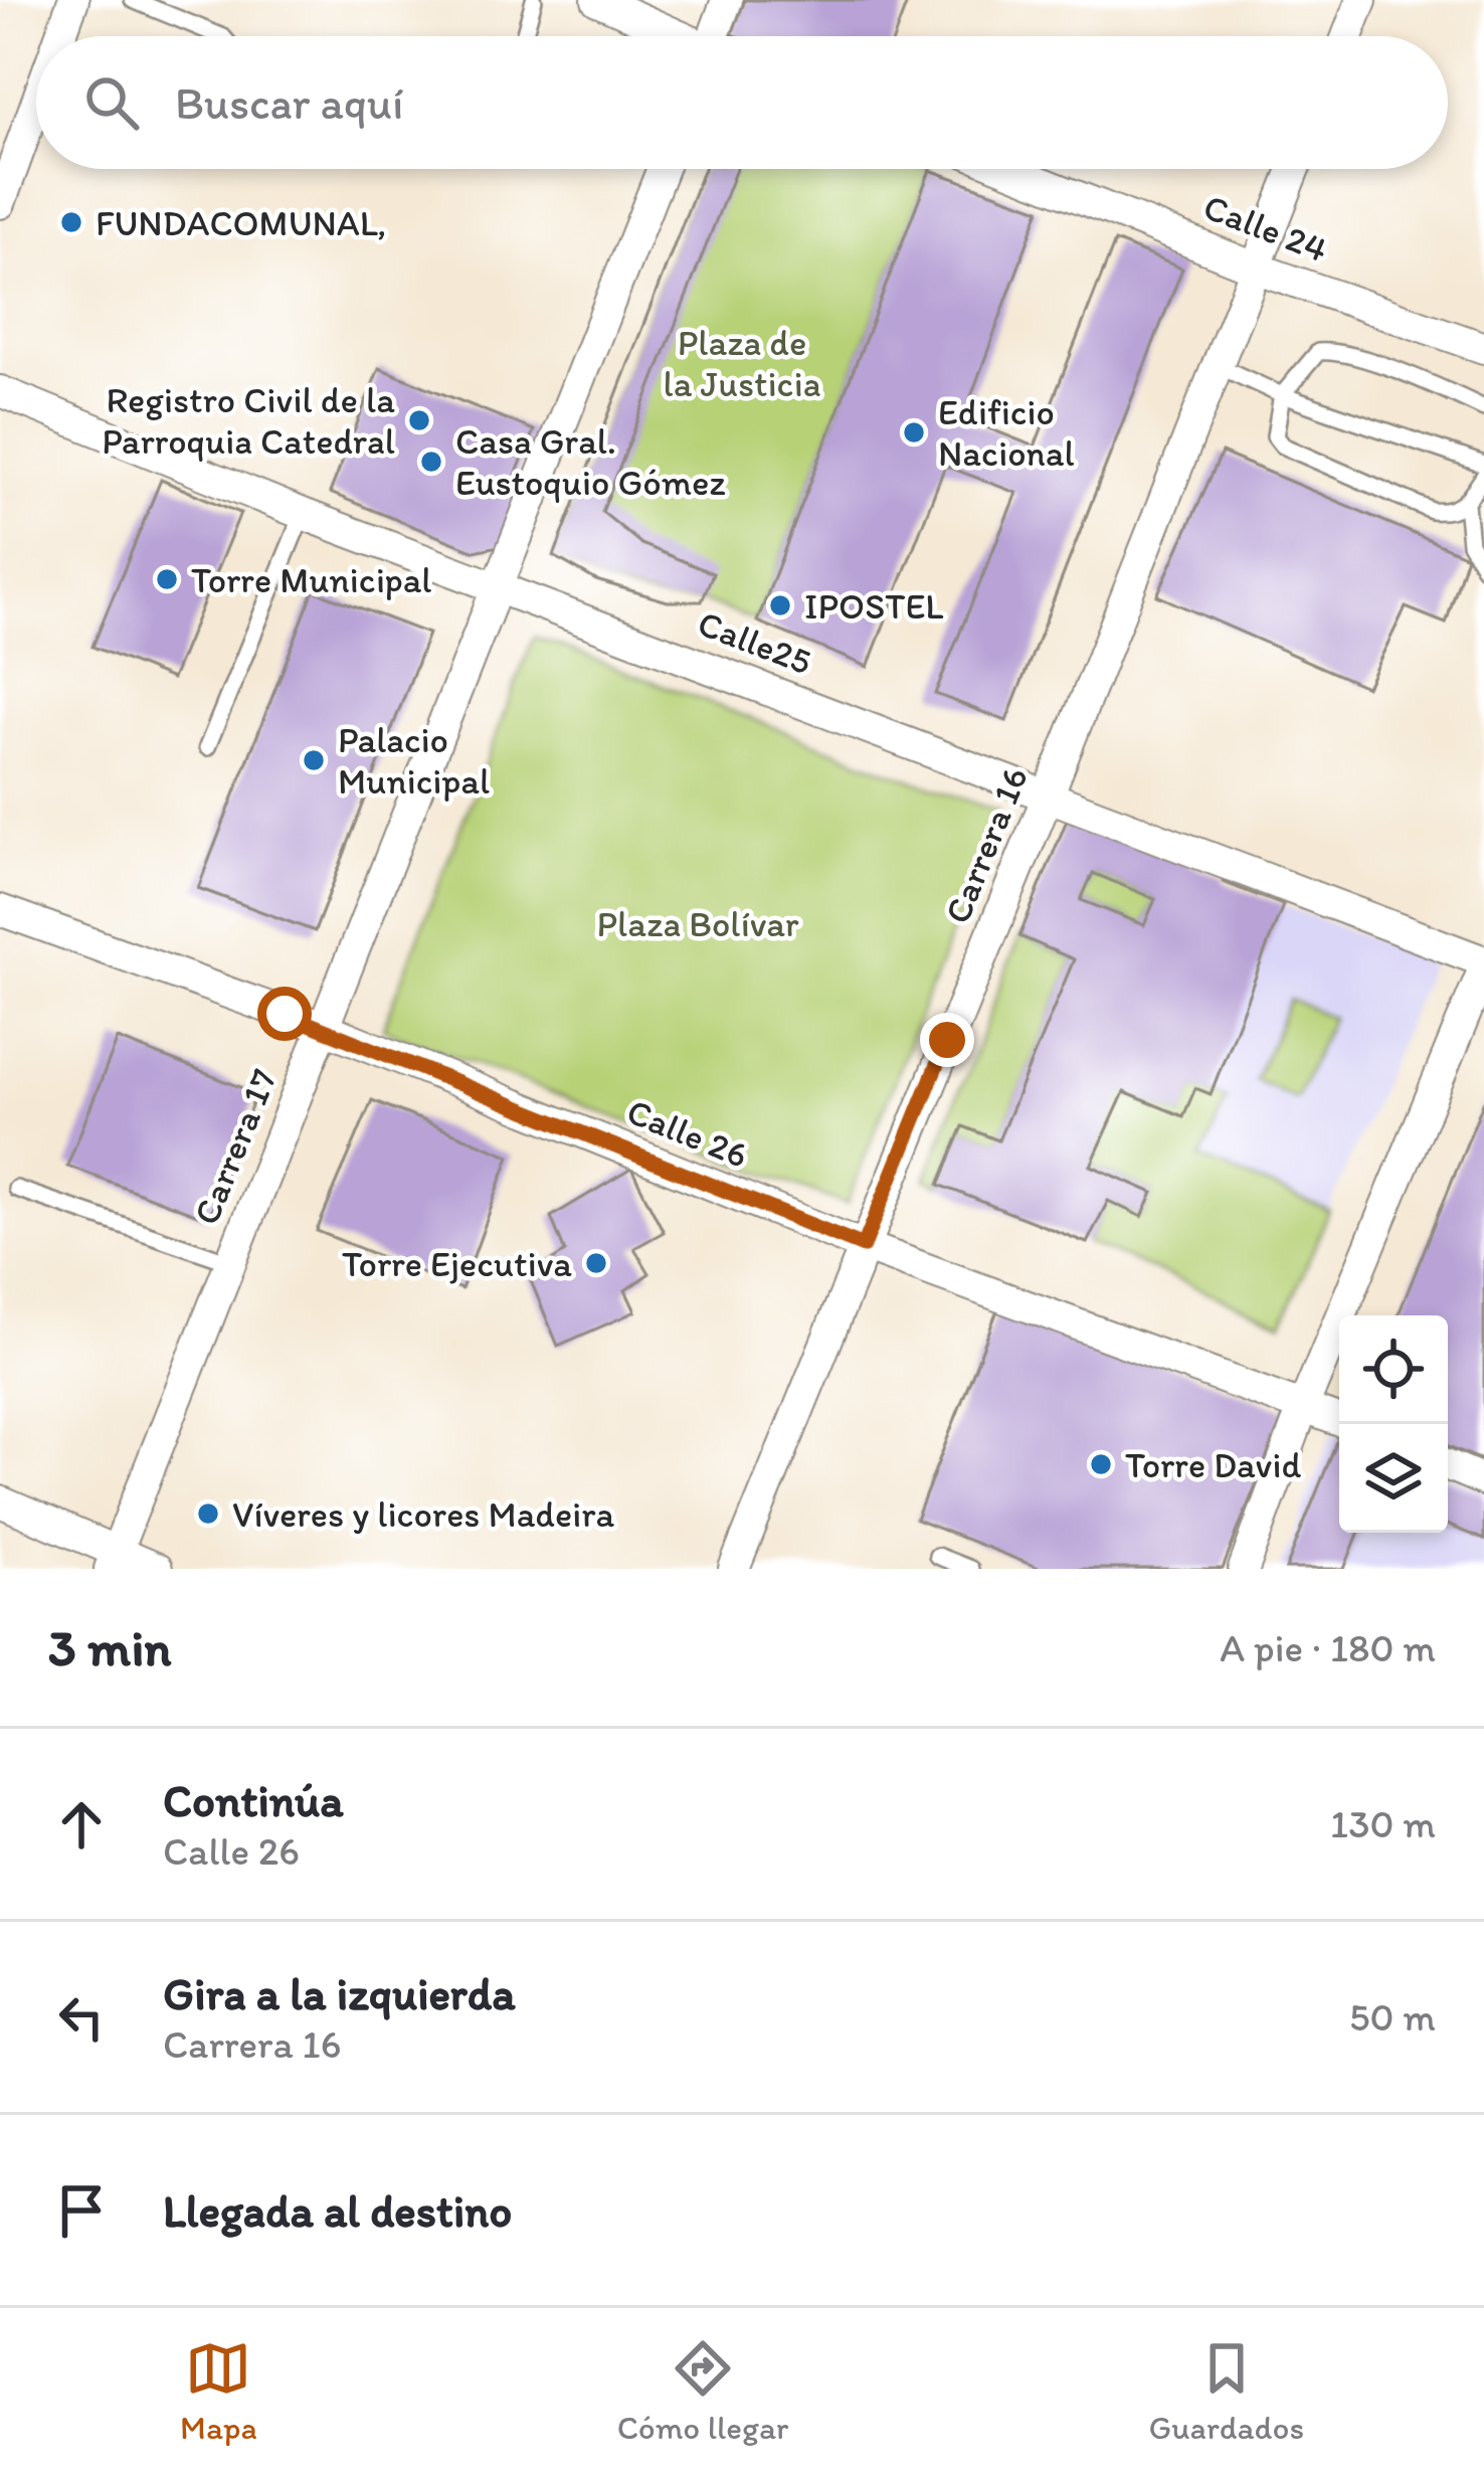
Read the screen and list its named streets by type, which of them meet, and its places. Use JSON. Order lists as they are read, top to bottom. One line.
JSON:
{"streets":{"street":["Calle 24","Calle25","Carrera 16","Calle 26","Carrera 17"]},"crossings":[["Calle 24","Carrera 16"],["Calle25","Carrera 16"],["Calle25","Carrera 17"],["Carrera 16","Calle 26"],["Calle 26","Carrera 17"]],"parks":["Plaza de la Justicia","Plaza Bolívar"],"places":["FUNDACOMUNAL,","Registro Civil de la Parroquia Catedral","Edificio Nacional","Casa Gral. Eustoquio Gómez","Torre Municipal","IPOSTEL","Palacio Municipal","Torre Ejecutiva","Torre David","Víveres y licores Madeira"],"page":{"search":"Buscar aquí","heading":["3 min","A pie · 180 m"],"list":[["Continúa","Calle 26","130 m"],["Gira a la izquierda","Carrera 16","50 m"],"Llegada al destino"],"nav":["Mapa","Cómo llegar","Guardados"]}}
